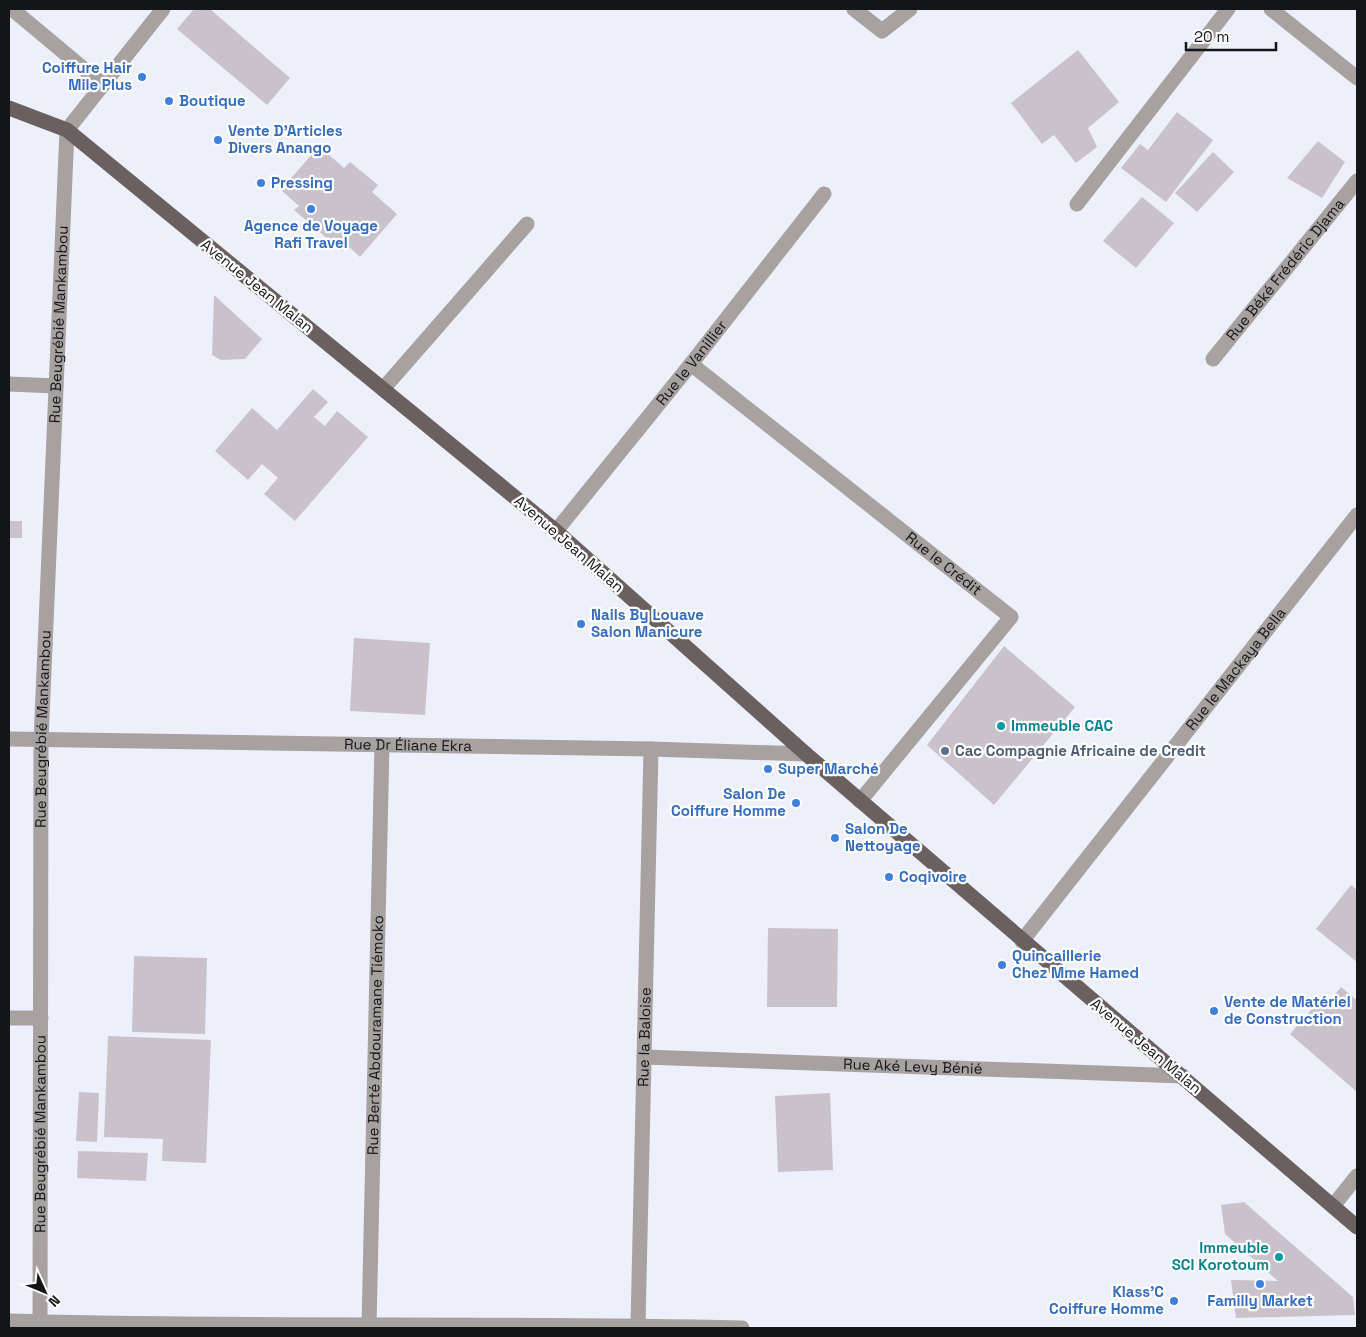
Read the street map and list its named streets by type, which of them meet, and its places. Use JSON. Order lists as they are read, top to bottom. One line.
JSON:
{"streets":{"main road":["Avenue Jean Malan"],"street":["Rue Béké Frédéric Djama","Rue Beugrébié Mankambou","Rue le Vanillier","Rue le Crédit","Rue le Mackaya Bella","Rue Dr Éliane Ekra","Rue Berté Abdouramane Tiémoko","Rue la Baloise","Rue Aké Levy Bénié"]},"crossings":[["Avenue Jean Malan","Rue Beugrébié Mankambou"],["Avenue Jean Malan","Rue le Vanillier"],["Avenue Jean Malan","Rue le Crédit"],["Avenue Jean Malan","Rue le Mackaya Bella"],["Avenue Jean Malan","Rue Dr Éliane Ekra"],["Avenue Jean Malan","Rue Aké Levy Bénié"],["Rue Beugrébié Mankambou","Rue Dr Éliane Ekra"],["Rue le Vanillier","Rue le Crédit"],["Rue Dr Éliane Ekra","Rue Berté Abdouramane Tiémoko"],["Rue Dr Éliane Ekra","Rue la Baloise"],["Rue la Baloise","Rue Aké Levy Bénié"]],"places":["Coiffure Hair Mile Plus","Boutique","Vente D'Articles Divers Anango","Pressing","Agence de Voyage Rafi Travel","Nails By Louave Salon Manicure","Immeuble CAC","Cac Compagnie Africaine de Credit","Super Marché","Salon De Coiffure Homme","Salon De Nettoyage","Coqivoire","Quincaillerie Chez Mme Hamed","Vente de Matériel de Construction","Immeuble SCI Korotoum","Familly Market","Klass'C Coiffure Homme"],"scale_bar":"20 m","north":"bottom right"}
